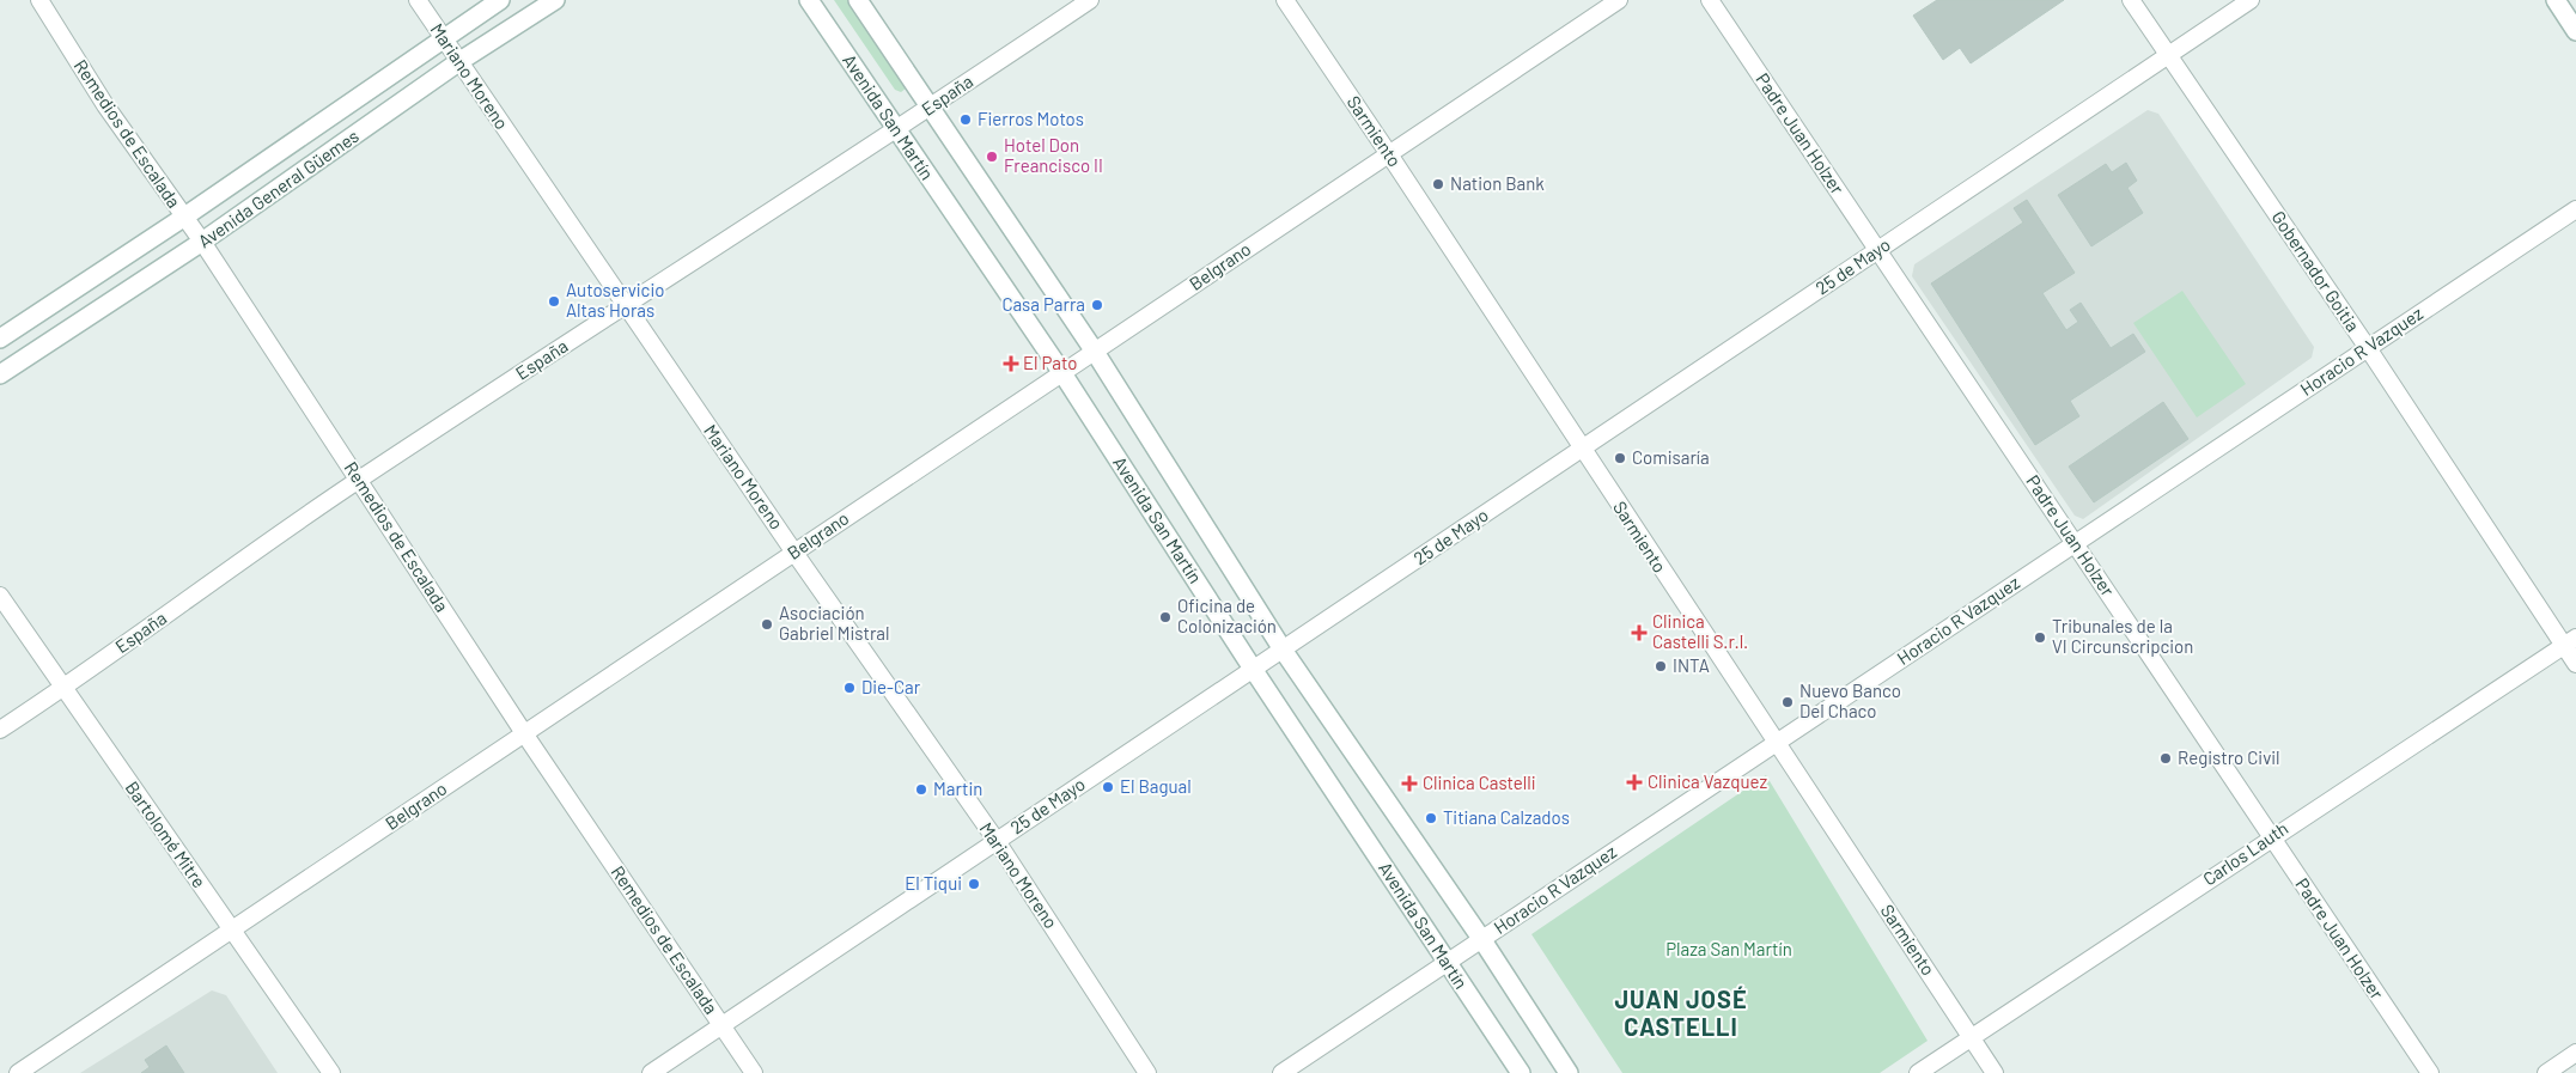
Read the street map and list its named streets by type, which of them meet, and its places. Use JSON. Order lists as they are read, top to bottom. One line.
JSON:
{"streets":{"main road":["Avenida San Martín","Avenida General Güemes"],"street":["Mariano Moreno","España","Sarmiento","Remedios de Escalada","Padre Juan Holzer","Belgrano","25 de Mayo","Gobernador Goitia","Horacio R Vazquez","Bartolomé Mitre","Carlos Lauth"]},"crossings":[["Mariano Moreno","España"],["Mariano Moreno","Avenida General Güemes"],["Mariano Moreno","Belgrano"],["Mariano Moreno","25 de Mayo"],["España","Avenida San Martín"],["España","Remedios de Escalada"],["España","Bartolomé Mitre"],["Avenida San Martín","Belgrano"],["Avenida San Martín","25 de Mayo"],["Avenida San Martín","Horacio R Vazquez"],["Sarmiento","Belgrano"],["Sarmiento","25 de Mayo"],["Sarmiento","Horacio R Vazquez"],["Sarmiento","Carlos Lauth"],["Remedios de Escalada","Avenida General Güemes"],["Remedios de Escalada","Belgrano"],["Remedios de Escalada","25 de Mayo"],["Padre Juan Holzer","25 de Mayo"],["Padre Juan Holzer","Horacio R Vazquez"],["Padre Juan Holzer","Carlos Lauth"],["Belgrano","Bartolomé Mitre"],["25 de Mayo","Gobernador Goitia"],["Gobernador Goitia","Horacio R Vazquez"],["Gobernador Goitia","Carlos Lauth"]],"districts":["JUAN JOSÉ CASTELLI"],"parks":["Plaza San Martín"],"places":{"other":["Fierros Motos","Hotel Don Freancisco II","Nation Bank","Autoservicio Altas Horas","Casa Parra","Comisaría","Oficina de Colonización","Asociación Gabriel Mistral","Tribunales de la VI Circunscripcion","INTA","Die-Car","Nuevo Banco Del Chaco","Registro Civil","El Bagual","Martin","Titiana Calzados","El Tiqui"],"health":["El Pato","Clinica Castelli S.r.l.","Clinica Vazquez","Clinica Castelli"]}}
